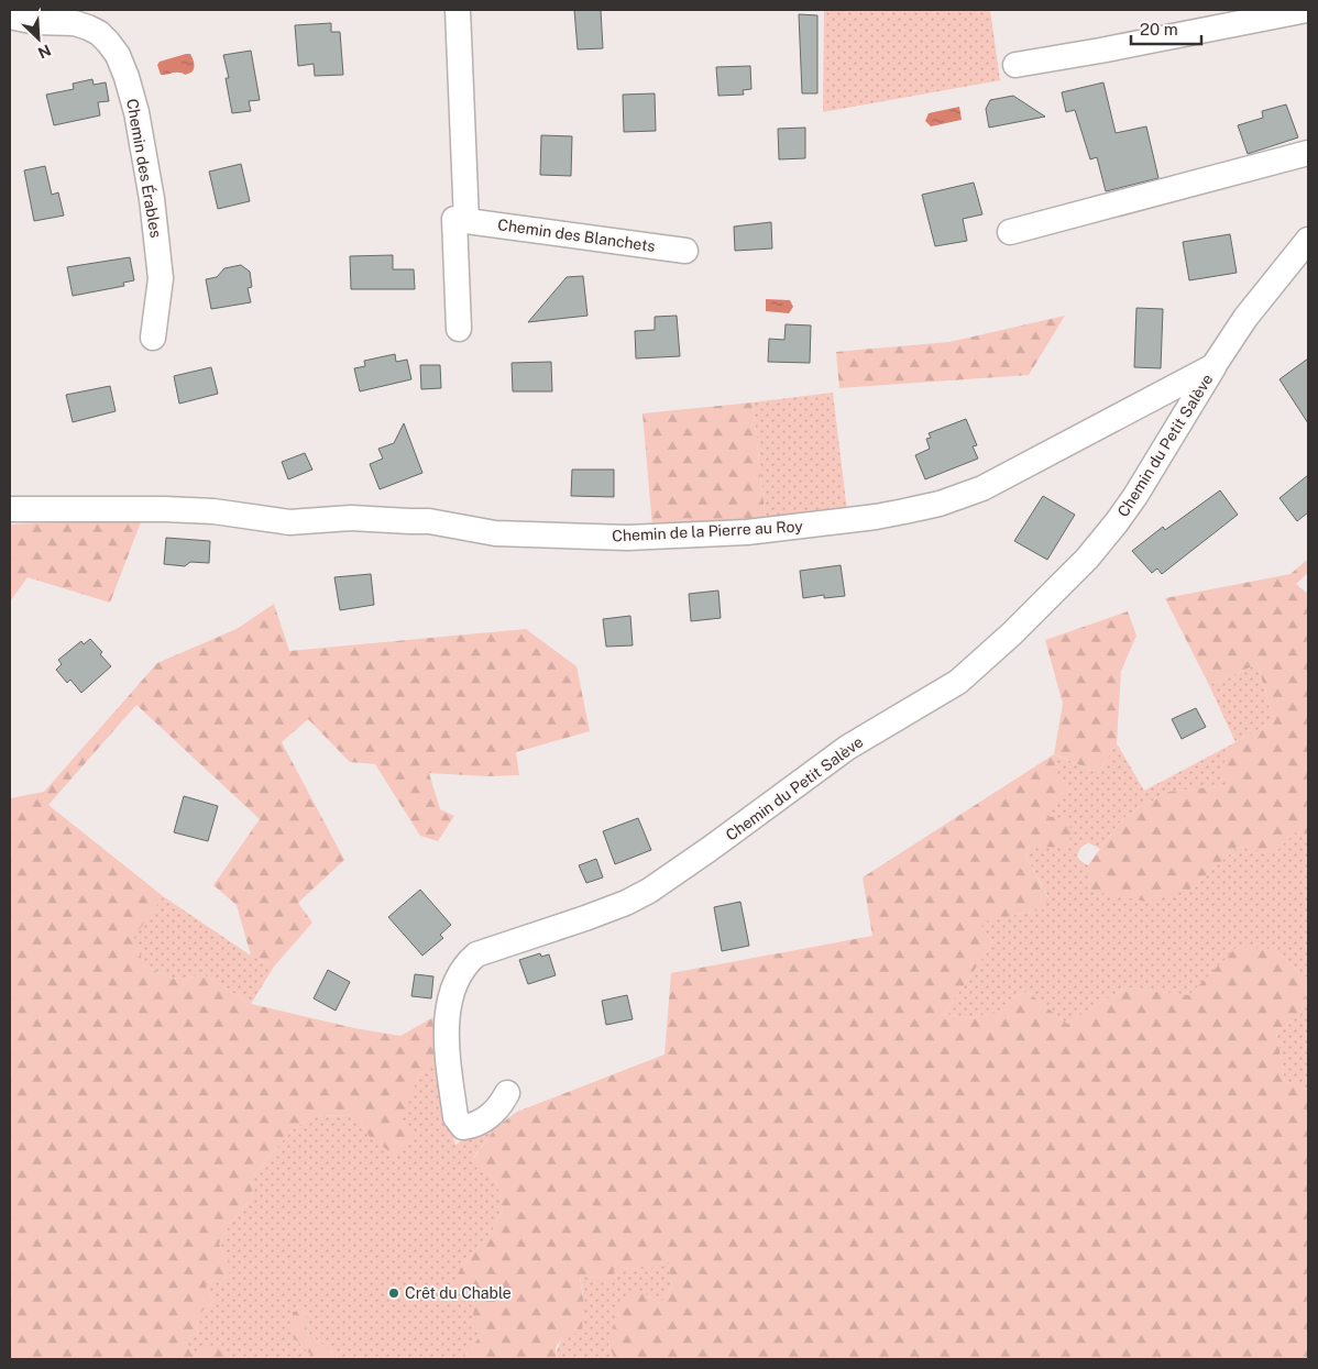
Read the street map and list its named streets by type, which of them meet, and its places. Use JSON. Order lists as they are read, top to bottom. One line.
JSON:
{"streets":{"street":["Chemin des Érables","Chemin des Blanchets","Chemin du Petit Salève","Chemin de la Pierre au Roy"]},"crossings":[["Chemin du Petit Salève","Chemin de la Pierre au Roy"]],"places":["Crêt du Chable"],"scale_bar":"20 m","north":"bottom right"}
